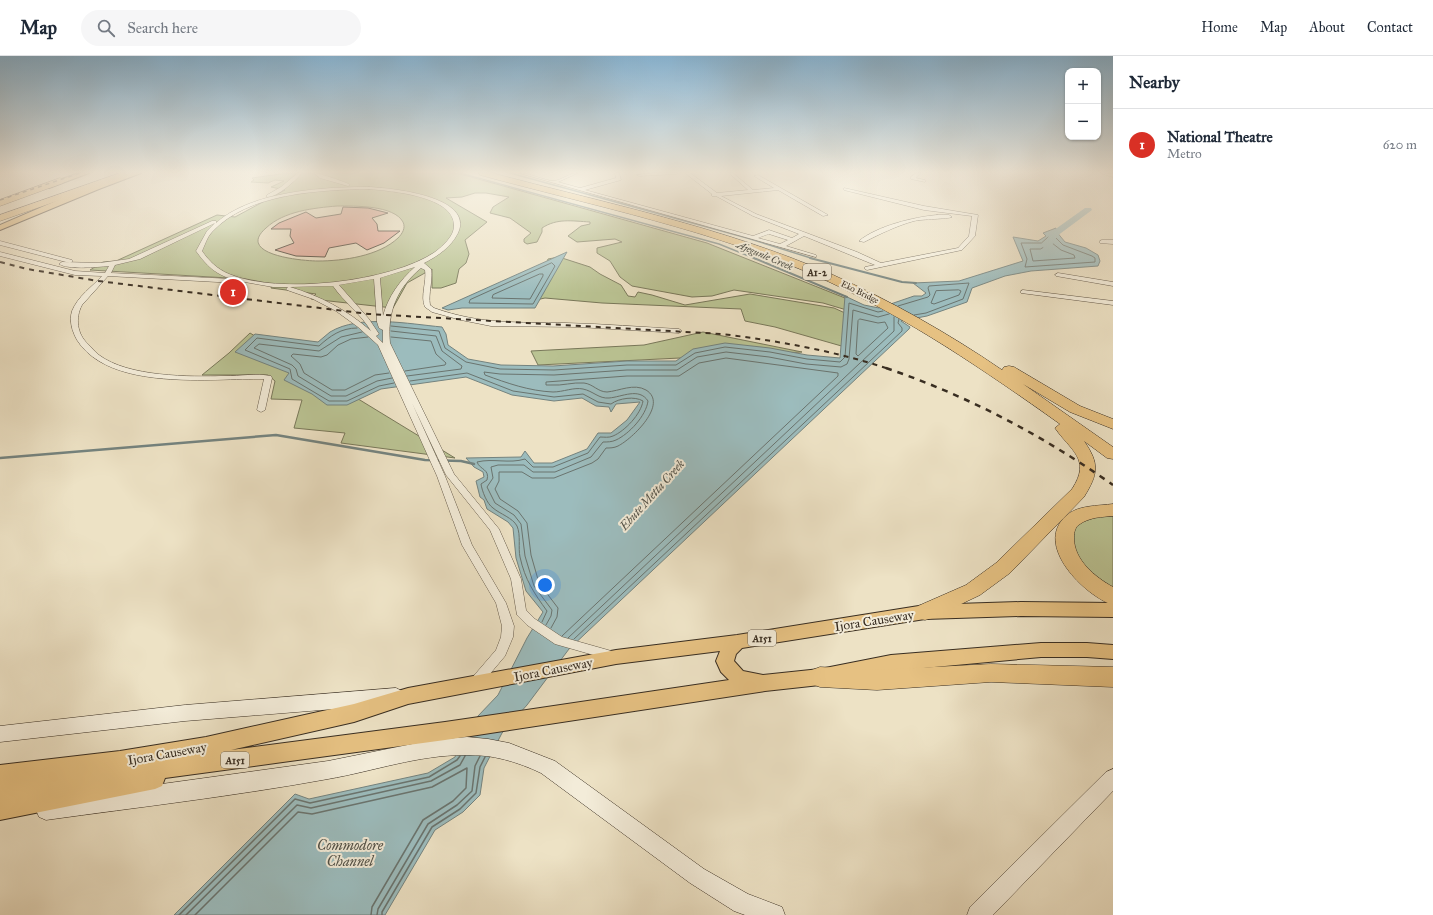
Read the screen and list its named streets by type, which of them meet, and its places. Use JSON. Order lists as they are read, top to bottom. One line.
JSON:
{"streets":{"highway":["A1-2","Eko Bridge"],"main road":["Ijora Causeway","A151"]},"water":["Ajegunle Creek","Ebute Metta Creek","Commodore Channel"],"page":{"header":"Map","search":"Search here","nav":["Home","Map","About","Contact"],"heading":"Nearby","map_buttons":["+","−"],"list":[{"mark":"1","name":"National Theatre","note":"Metro","value":"620 m"}],"pins":"1"}}
